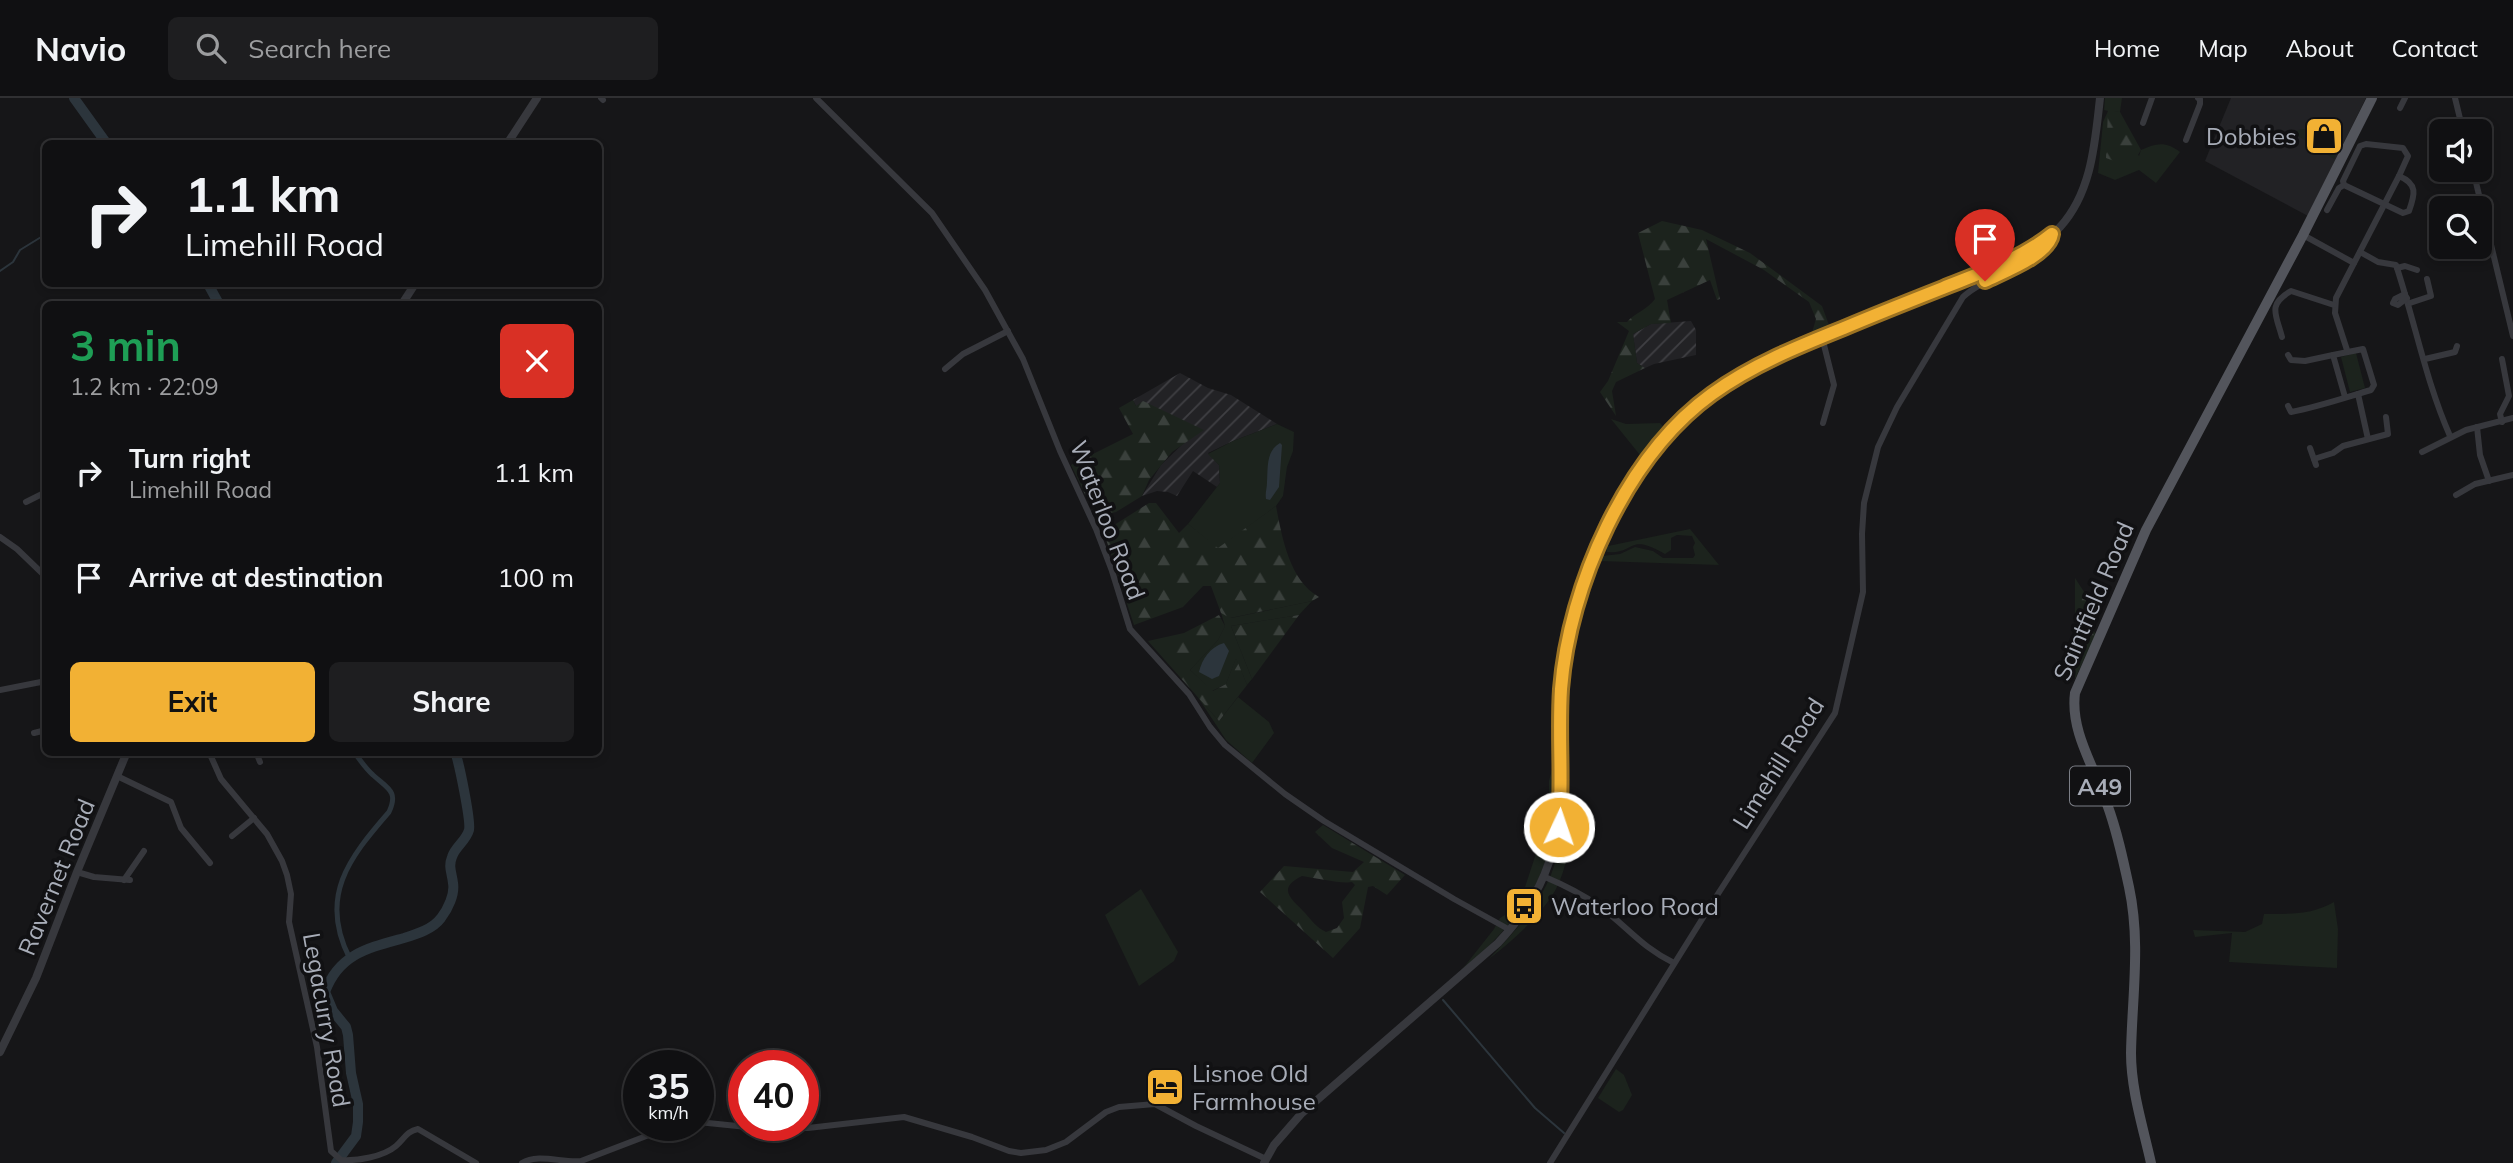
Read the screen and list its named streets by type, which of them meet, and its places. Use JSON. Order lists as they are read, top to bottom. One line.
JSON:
{"streets":{"main road":["Saintfield Road","A49"],"street":["Waterloo Road","Limehill Road","Ravernet Road","Legacurry Road"]},"places":{"shop":["Dobbies"],"bus stop":["Waterloo Road"],"hotel":["Lisnoe Old Farmhouse"]},"page":{"header":"Navio","search":"Search here","nav":["Home","Map","About","Contact"],"turn":["1.1 km","Limehill Road"],"heading":["3 min","1.2 km · 22:09"],"list":[{"name":"Turn right","note":"Limehill Road","value":"1.1 km"},{"name":"Arrive at destination","value":"100 m"}],"buttons":["Exit","Share"],"speed":"35 km/h","limit":"40"}}
